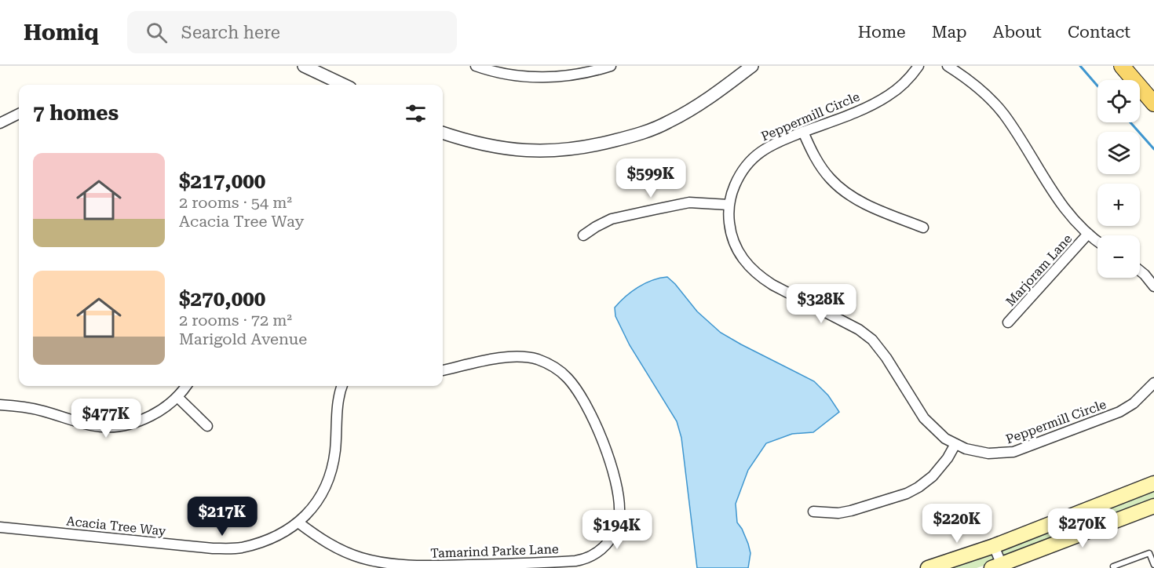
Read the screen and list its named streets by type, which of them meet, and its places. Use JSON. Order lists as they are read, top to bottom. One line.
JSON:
{"streets":{"street":["Peppermill Circle","Marjoram Lane","Acacia Tree Way","Tamarind Parke Lane"]},"crossings":[["Acacia Tree Way","Tamarind Parke Lane"]],"page":{"header":"Homiq","search":"Search here","nav":["Home","Map","About","Contact"],"map_buttons":["+","−"],"heading":"7 homes","list":[{"name":"$217,000","note":"2 rooms · 54 m² · Acacia Tree Way"},{"name":"$270,000","note":"2 rooms · 72 m² · Marigold Avenue"}],"price":["$599K","$328K","$477K","$217K","$220K","$270K","$194K"]}}
